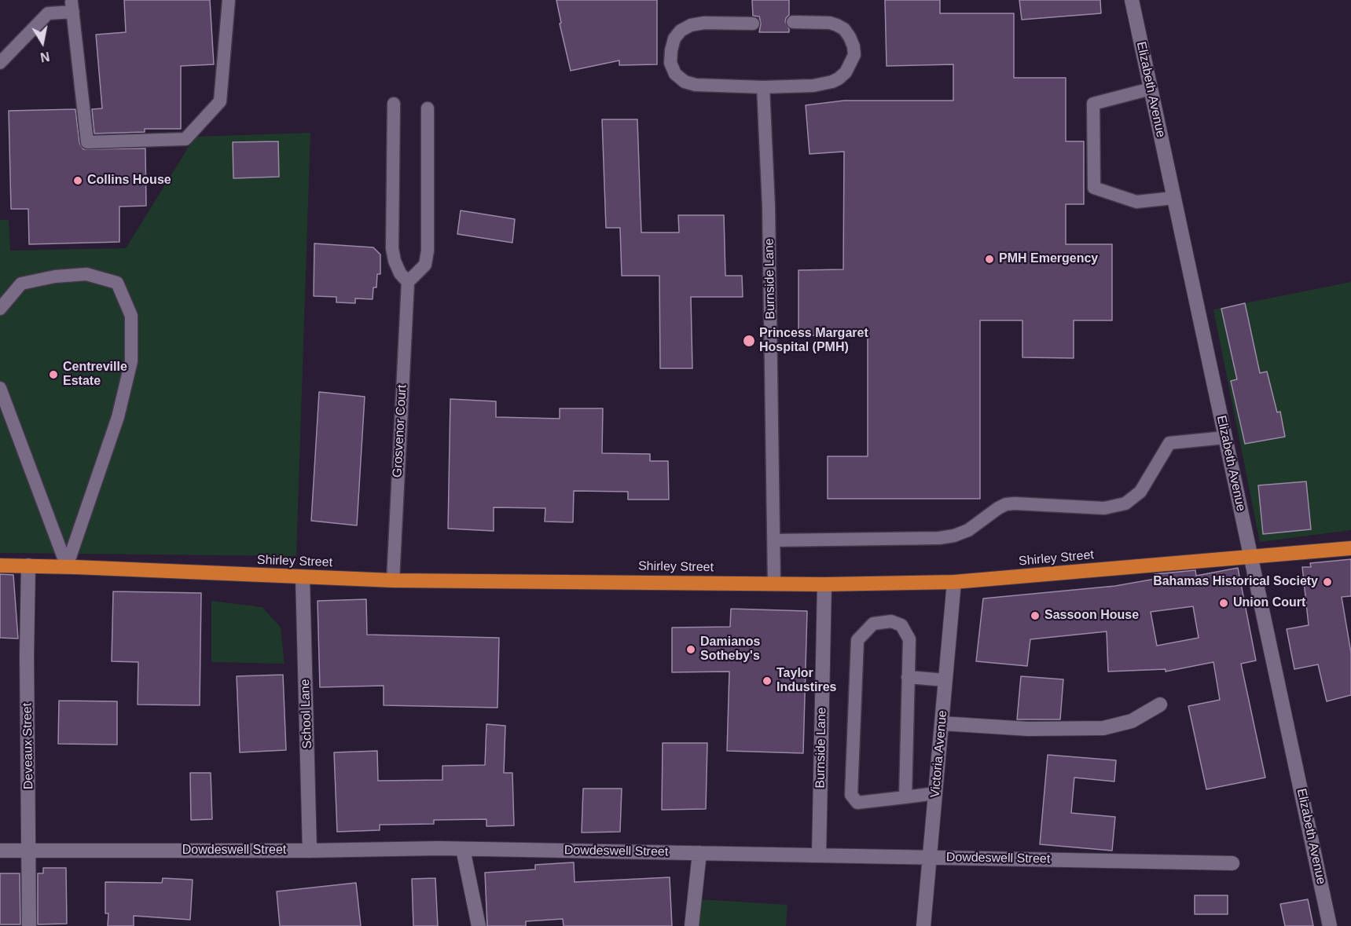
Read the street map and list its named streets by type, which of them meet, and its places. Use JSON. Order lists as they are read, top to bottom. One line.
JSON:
{"streets":{"highway":["Shirley Street"],"street":["Elizabeth Avenue","Burnside Lane","School Lane","Deveaux Street","Victoria Avenue","Dowdeswell Street"],"lane":["Grosvenor Court"]},"crossings":[["Elizabeth Avenue","Shirley Street"],["Burnside Lane","Shirley Street"],["Burnside Lane","Dowdeswell Street"],["Grosvenor Court","Shirley Street"],["Shirley Street","School Lane"],["Shirley Street","Deveaux Street"],["Shirley Street","Victoria Avenue"],["School Lane","Dowdeswell Street"],["Deveaux Street","Dowdeswell Street"],["Victoria Avenue","Dowdeswell Street"]],"places":["Collins House","PMH Emergency","Princess Margaret Hospital (PMH)","Centreville Estate","Bahamas Historical Society","Union Court","Sassoon House","Damianos Sotheby's","Taylor Industires"],"north":"bottom"}
